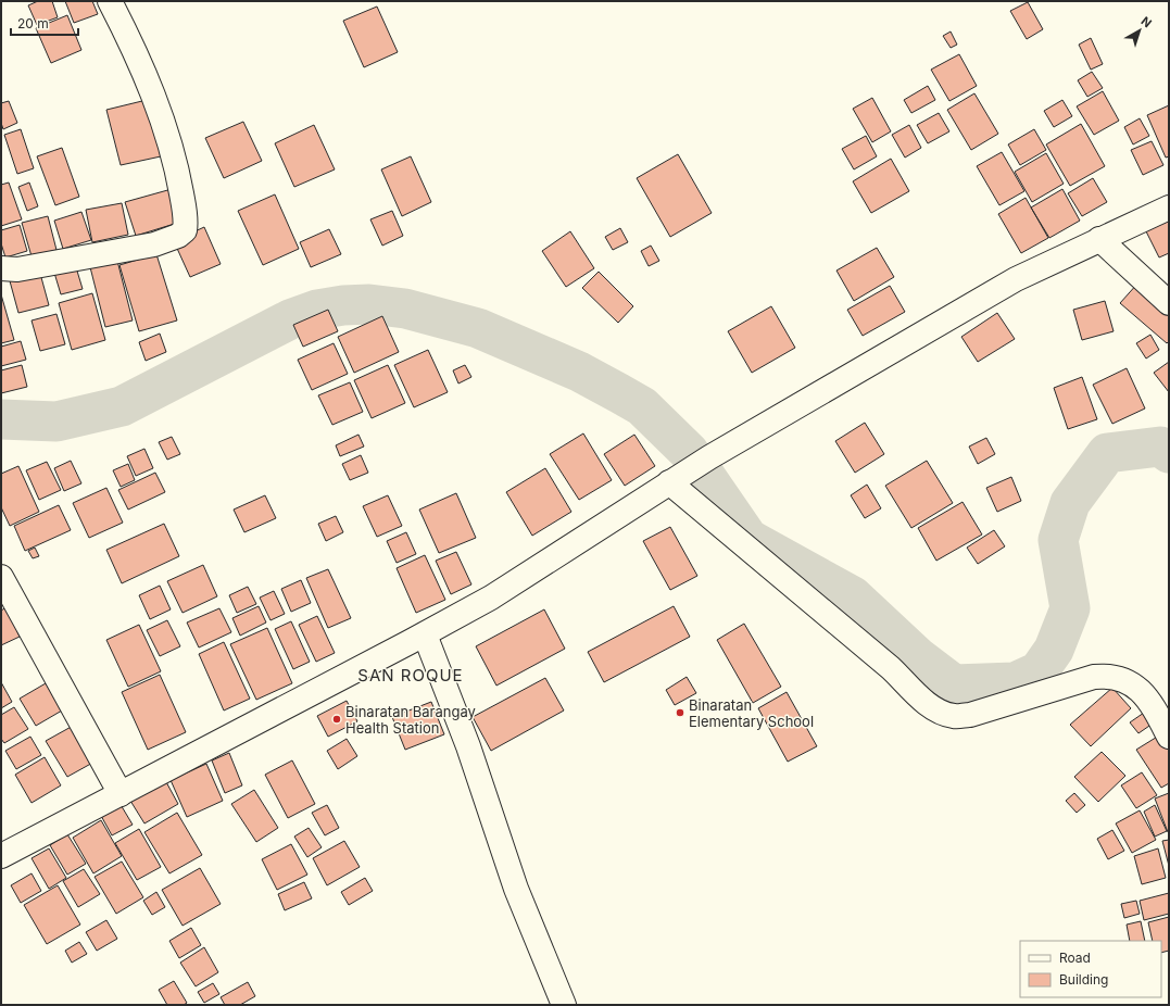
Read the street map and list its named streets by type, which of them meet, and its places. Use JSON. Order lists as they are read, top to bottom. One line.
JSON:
{"districts":["SAN ROQUE"],"places":["Binaratan Elementary School","Binaratan Barangay Health Station"],"legend":["Road","Building"],"scale_bar":"20 m","north":"top right"}
